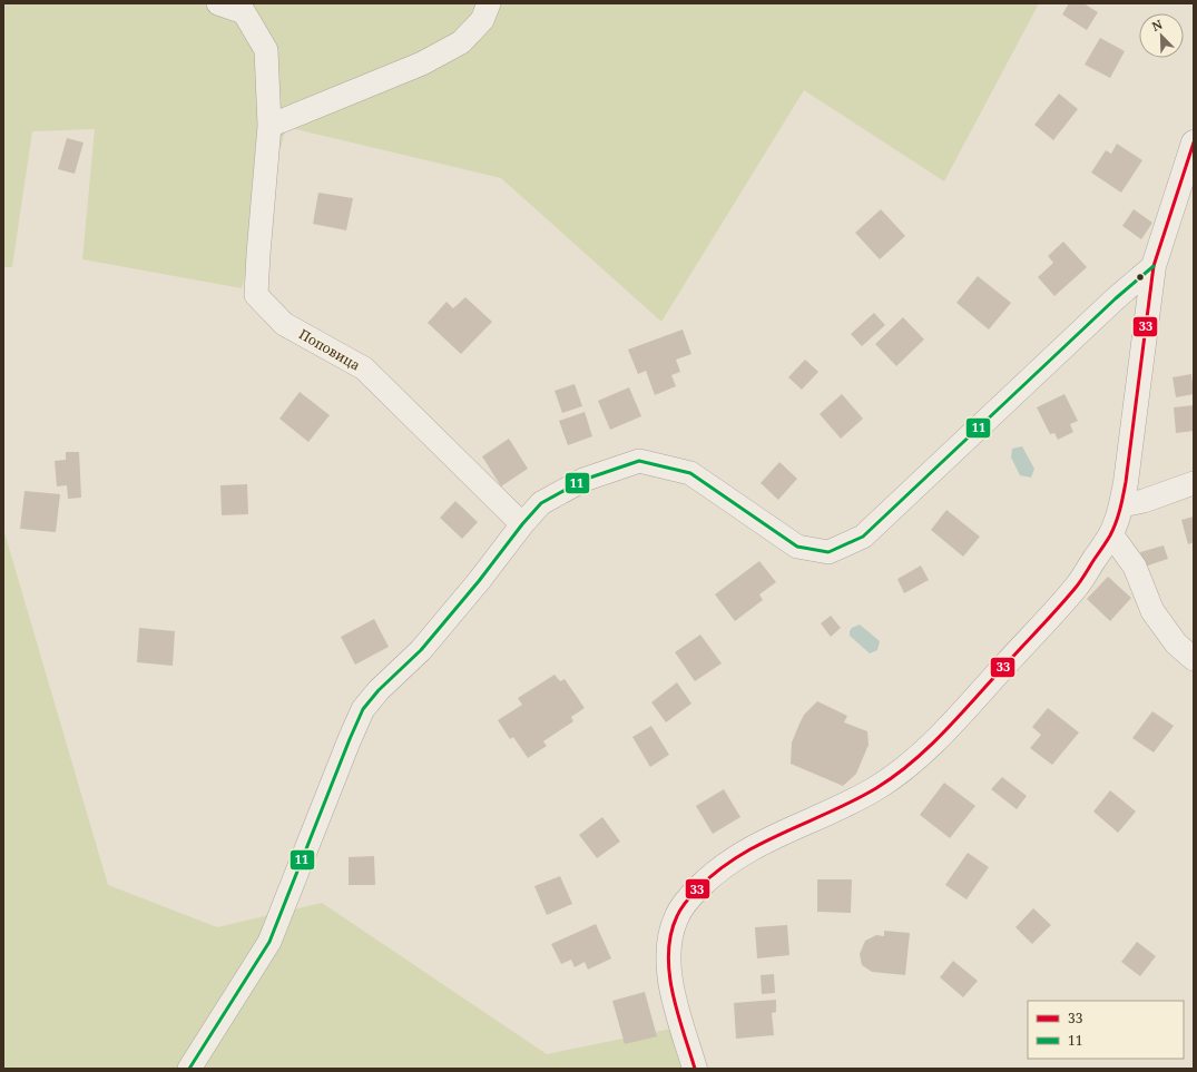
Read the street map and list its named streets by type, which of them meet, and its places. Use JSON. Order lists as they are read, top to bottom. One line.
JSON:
{"streets":{"street":["Поповица"]},"lines":["transit line 33","transit line 11"],"legend":["33","11"],"north":"top left"}
